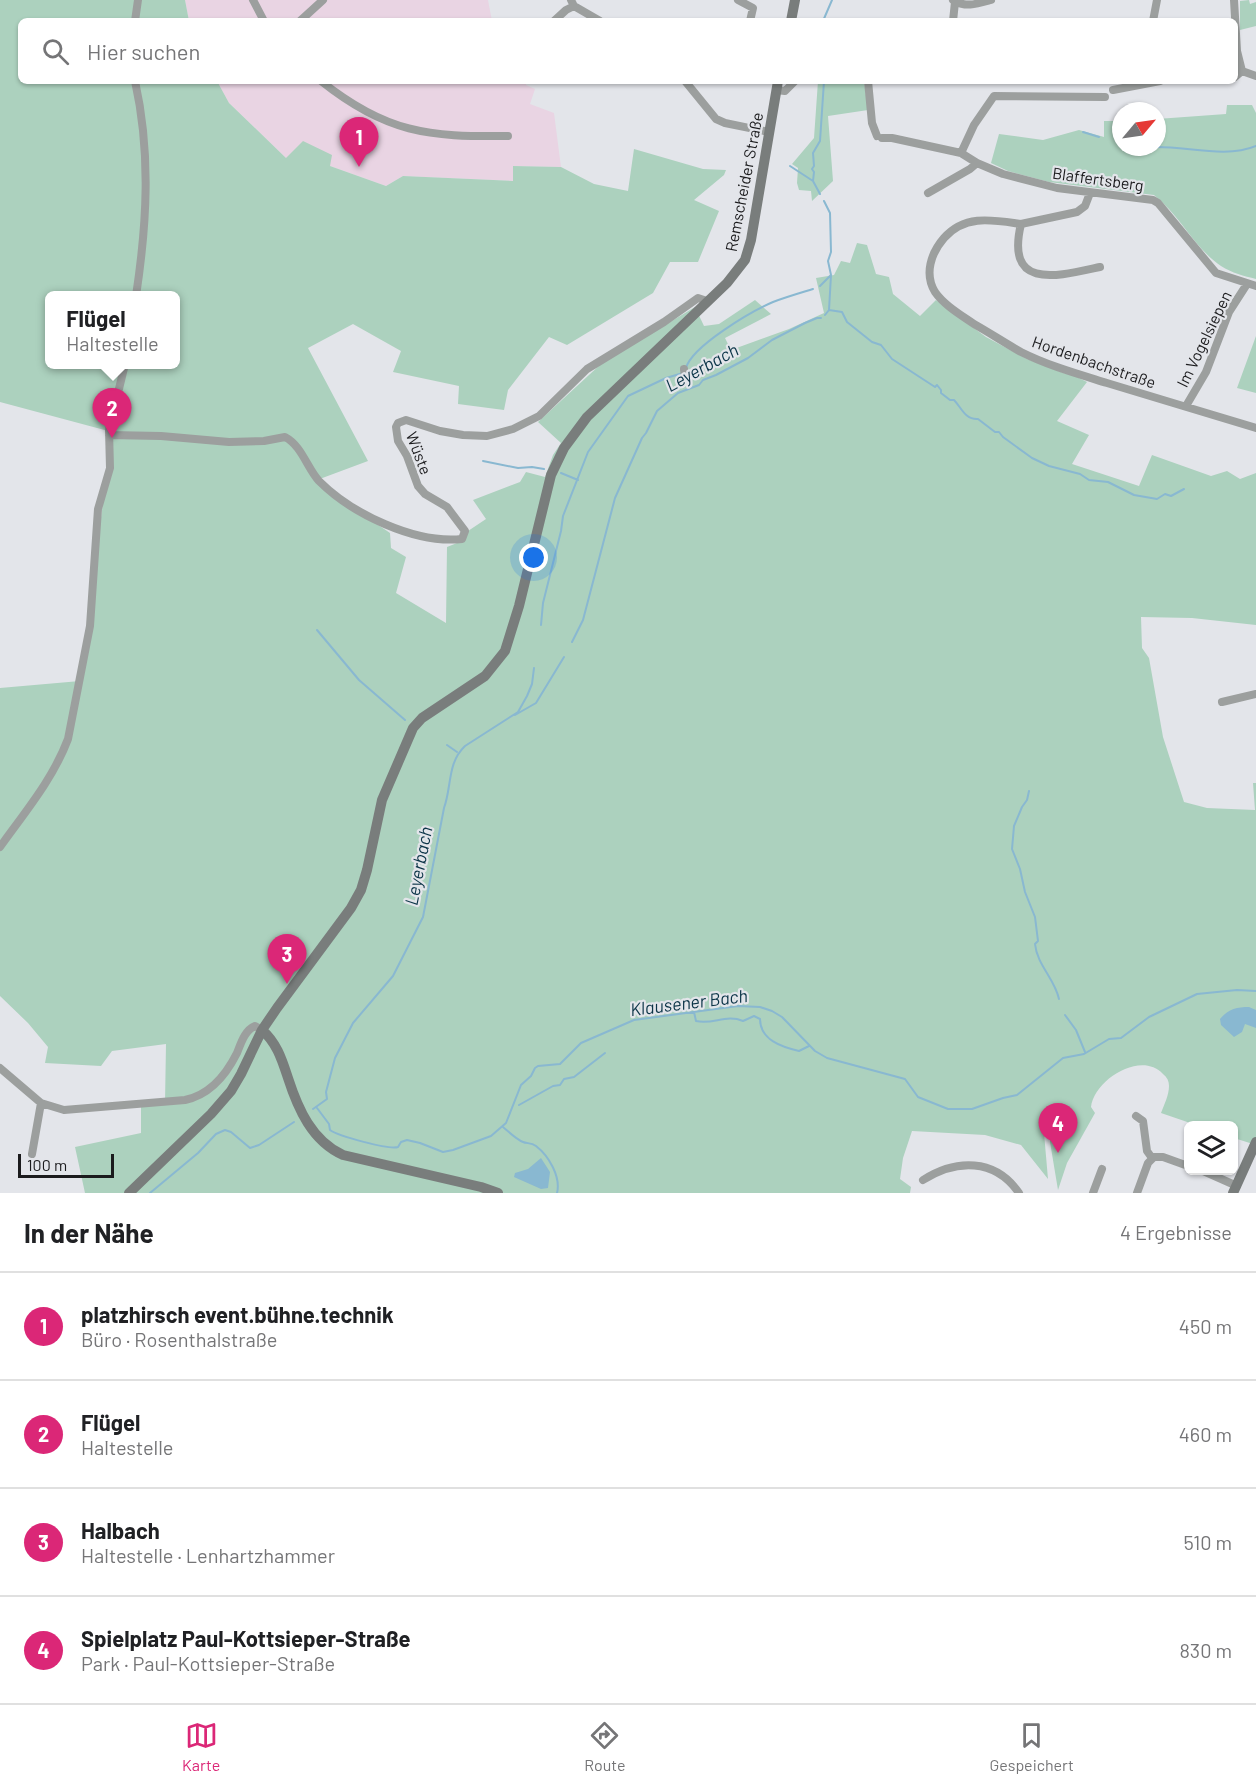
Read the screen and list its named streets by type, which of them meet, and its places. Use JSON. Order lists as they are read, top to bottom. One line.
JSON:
{"streets":{"main road":["Remscheider Straße"],"street":["Blaffertsberg","Im Vogelsiepen","Hordenbachstraße","Wüste"]},"crossings":[["Blaffertsberg","Im Vogelsiepen"],["Blaffertsberg","Hordenbachstraße"],["Remscheider Straße","Wüste"],["Im Vogelsiepen","Hordenbachstraße"]],"water":["Leyerbach","Klausener Bach"],"scale_bar":"100 m","north":"top right","page":{"search":"Hier suchen","pins":["1","2","3","4"],"popup":["Flügel","Haltestelle"],"scale":"100 m","heading":["In der Nähe","4 Ergebnisse"],"list":[{"mark":"1","name":"platzhirsch event.bühne.technik","note":"Büro · Rosenthalstraße","value":"450 m"},{"mark":"2","name":"Flügel","note":"Haltestelle","value":"460 m"},{"mark":"3","name":"Halbach","note":"Haltestelle · Lenhartzhammer","value":"510 m"},{"mark":"4","name":"Spielplatz Paul-Kottsieper-Straße","note":"Park · Paul-Kottsieper-Straße","value":"830 m"}],"nav":["Karte","Route","Gespeichert"]}}
